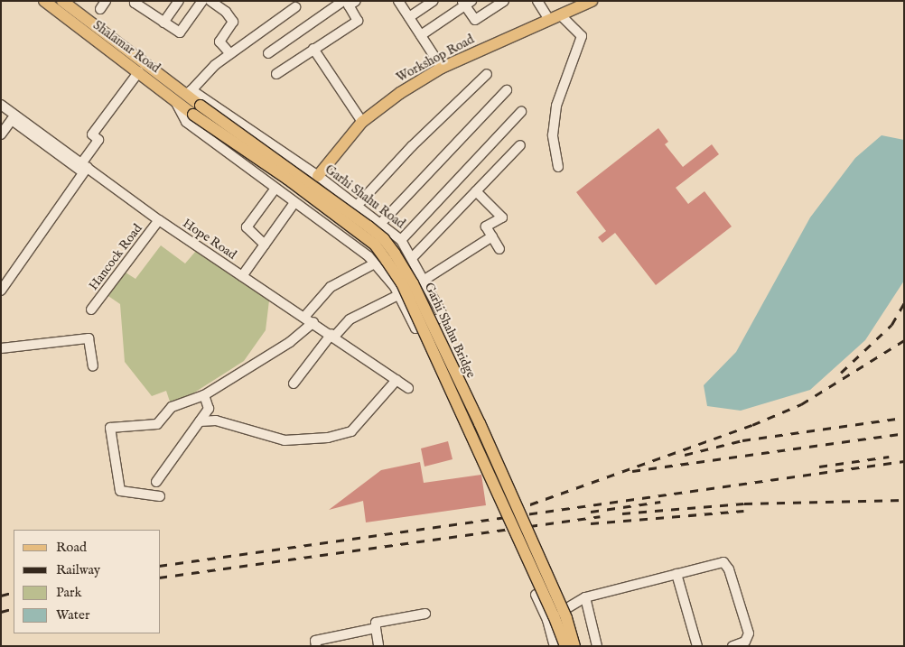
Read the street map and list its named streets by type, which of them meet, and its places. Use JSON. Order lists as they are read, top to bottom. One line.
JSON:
{"streets":{"main road":["Shalamar Road","Workshop Road","Garhi Shahu Bridge"],"street":["Garhi Shahu Road","Hope Road","Hancock Road"]},"crossings":[["Shalamar Road","Garhi Shahu Road"],["Shalamar Road","Garhi Shahu Bridge"],["Workshop Road","Garhi Shahu Road"],["Hope Road","Hancock Road"]],"legend":["Road","Railway","Park","Water"]}
